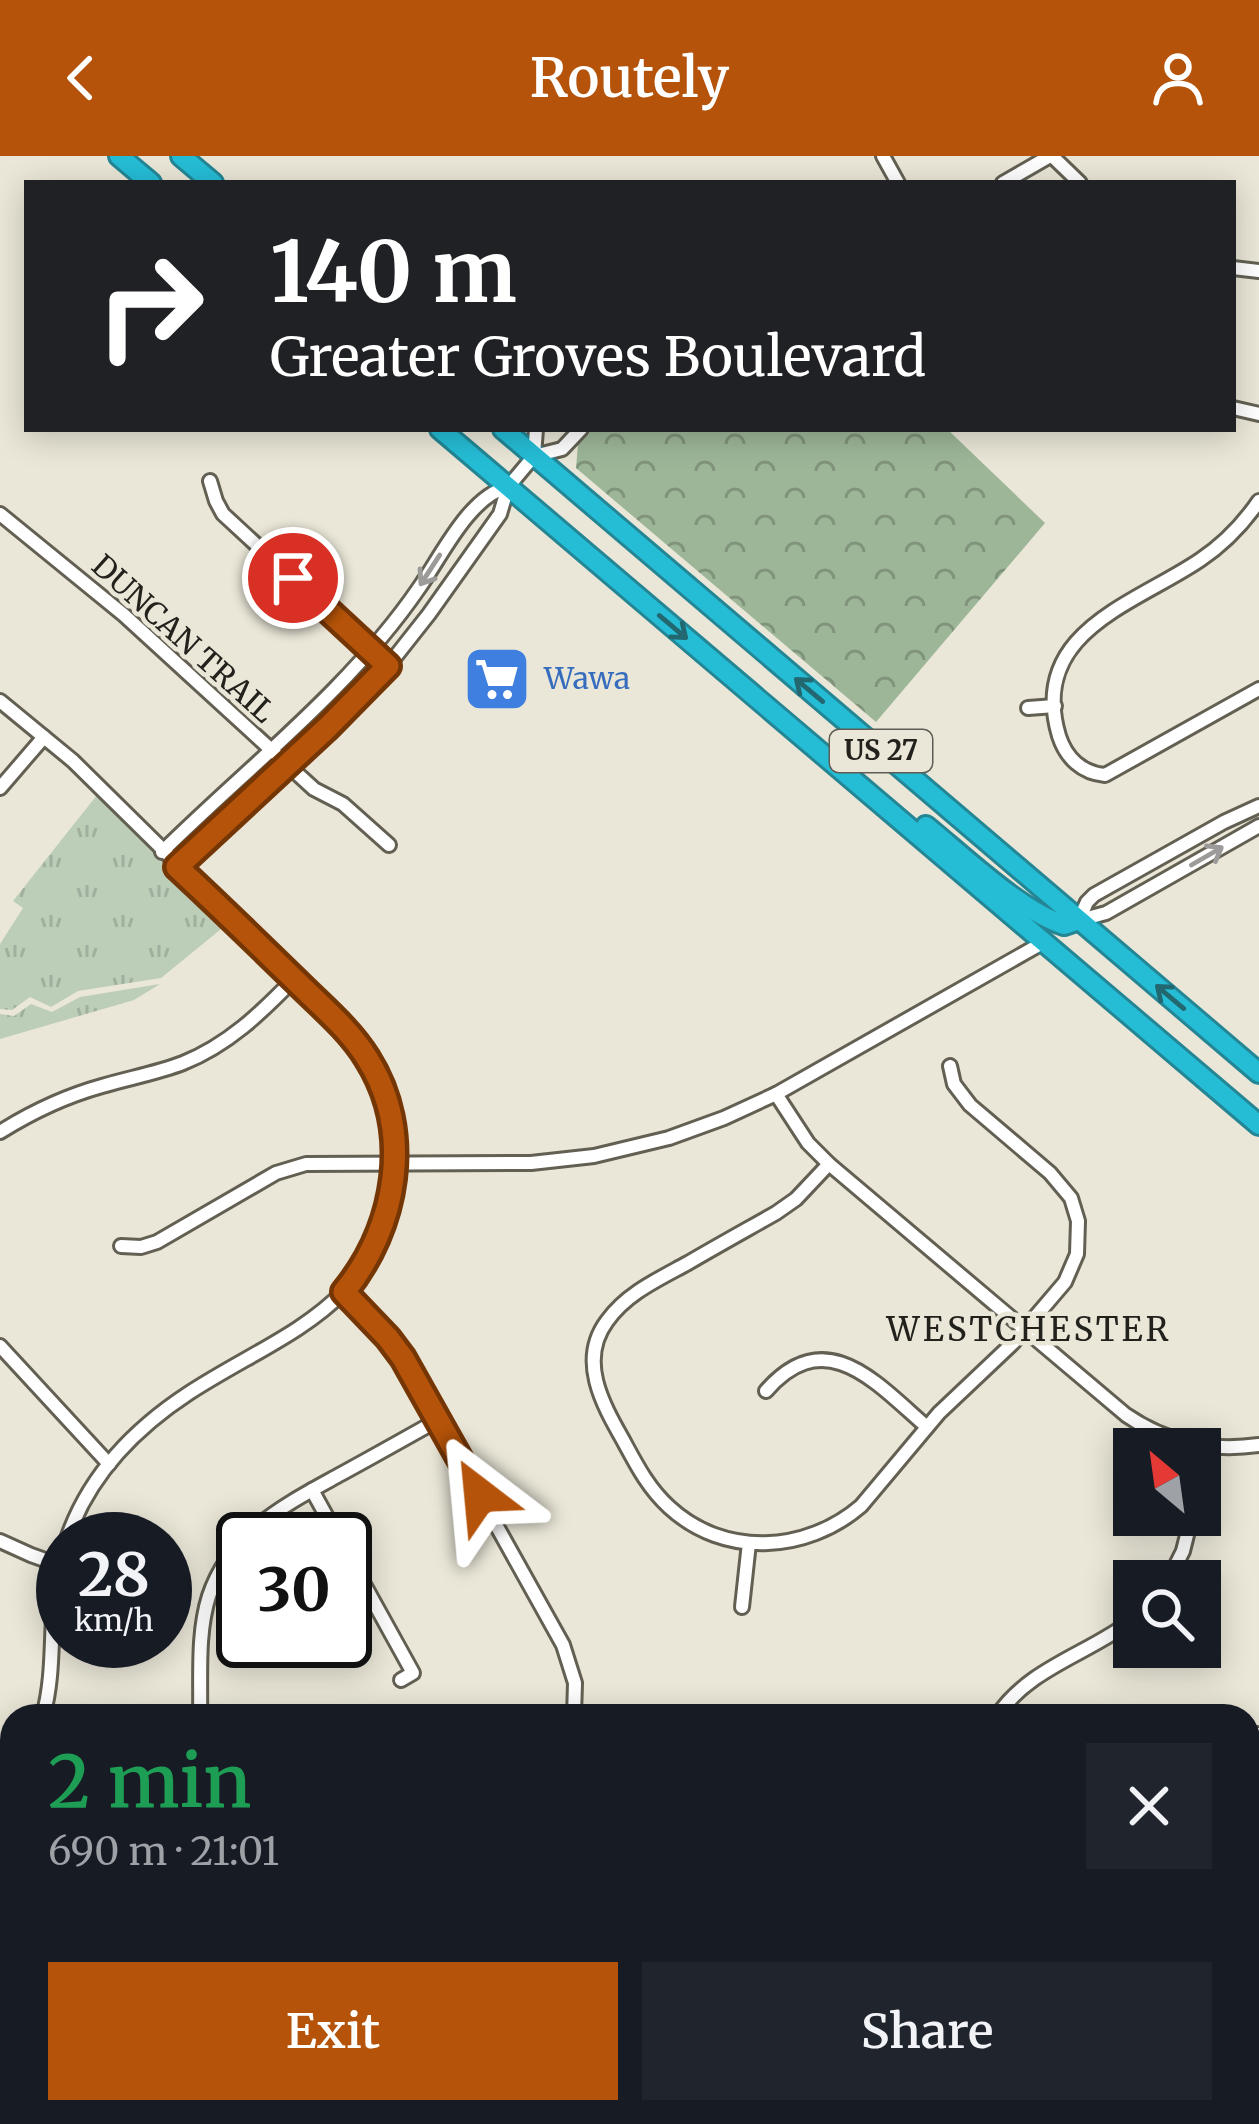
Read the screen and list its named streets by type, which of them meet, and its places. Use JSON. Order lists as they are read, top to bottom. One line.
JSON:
{"streets":{"highway":["US 27"],"street":["DUNCAN TRAIL"]},"districts":["WESTCHESTER"],"places":{"supermarket":["Wawa"]},"north":"top left","page":{"header":"Routely","turn":["140 m","Greater Groves Boulevard"],"speed":"28 km/h","limit":"30","heading":["2 min","690 m · 21:01"],"buttons":["Exit","Share"]}}
